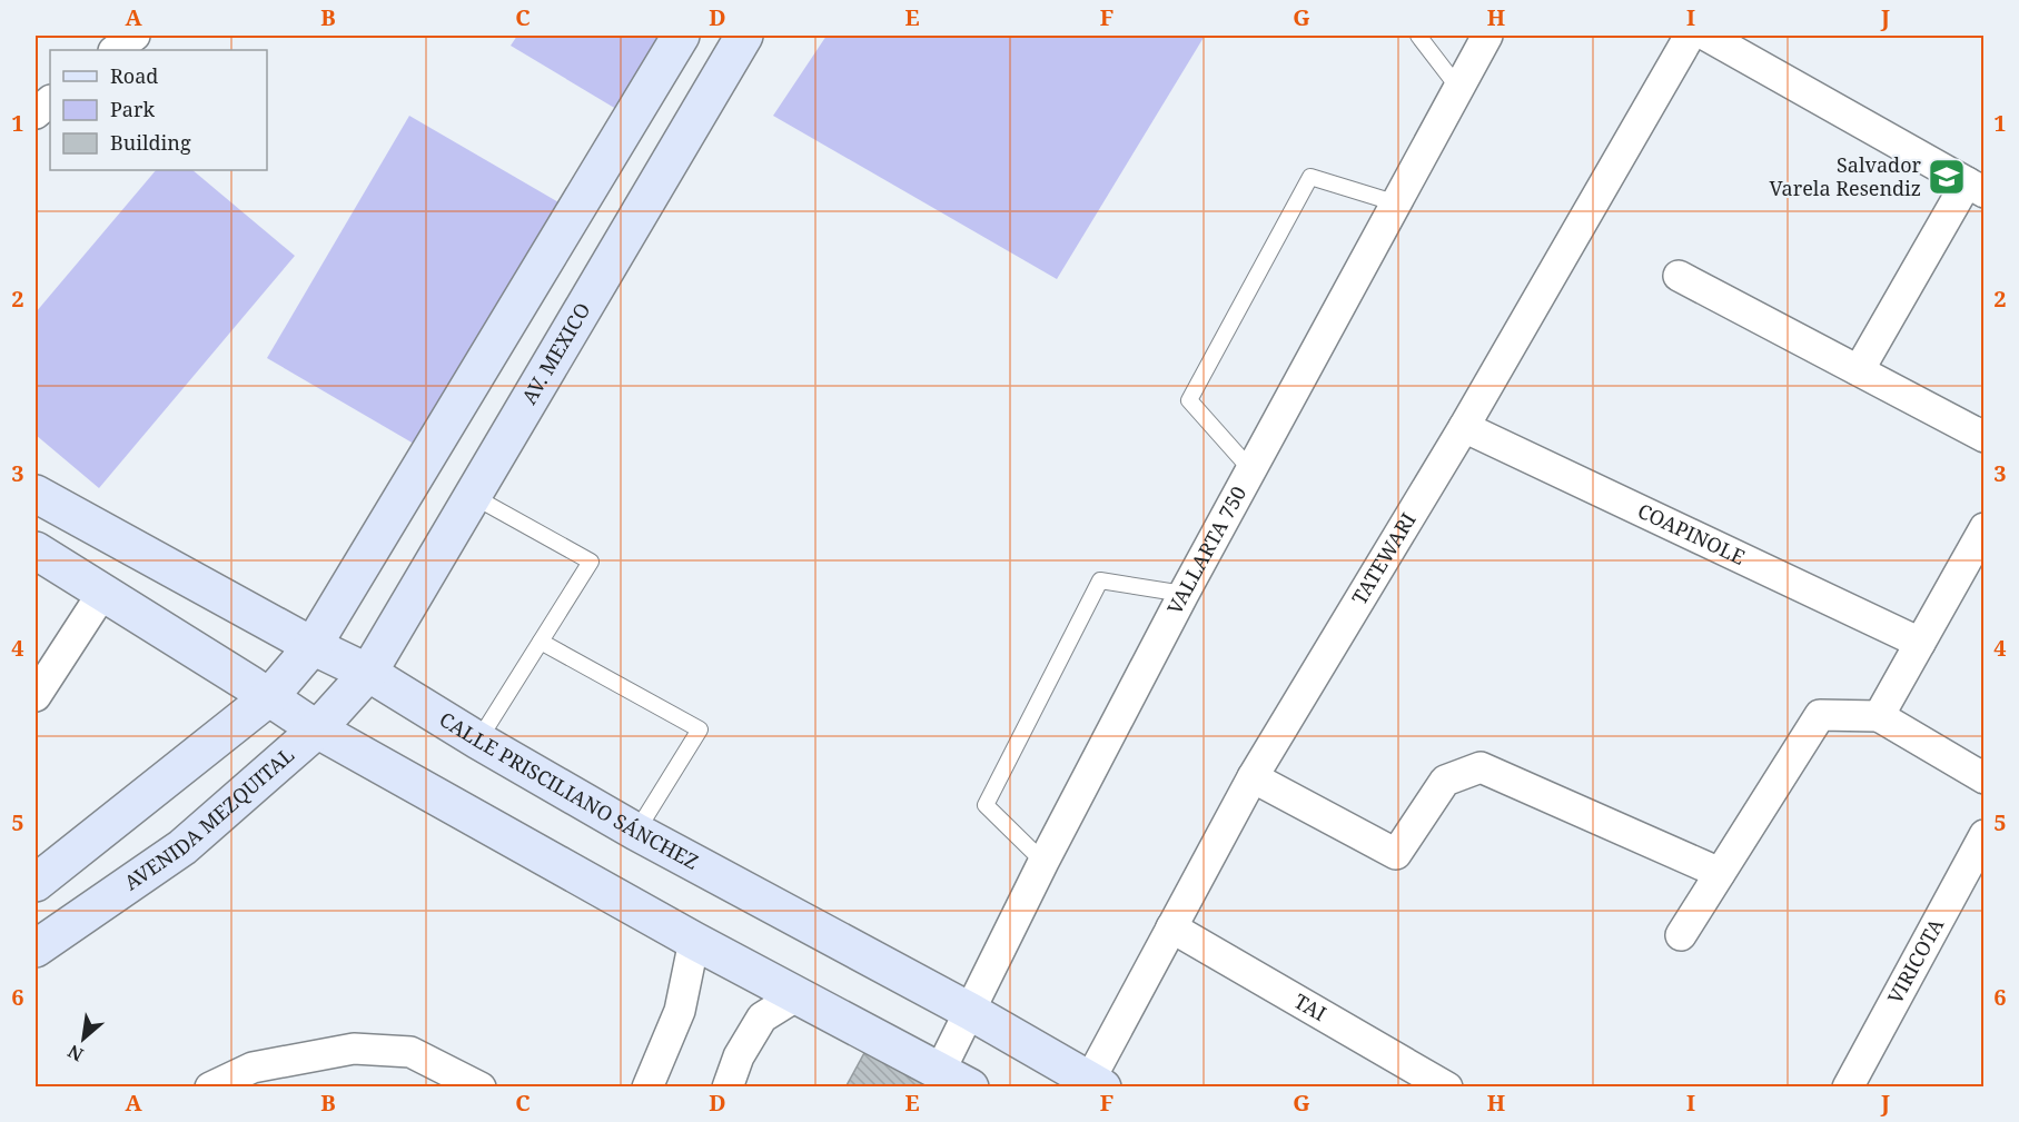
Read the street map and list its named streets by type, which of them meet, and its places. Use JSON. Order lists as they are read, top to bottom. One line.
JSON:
{"streets":{"main road":["AV. MEXICO","CALLE PRISCILIANO SÁNCHEZ","AVENIDA MEZQUITAL"],"street":["COAPINOLE","VALLARTA 750","TATEWARI","VIRICOTA","TAI"]},"crossings":[["AV. MEXICO","CALLE PRISCILIANO SÁNCHEZ"],["AV. MEXICO","AVENIDA MEZQUITAL"],["COAPINOLE","TATEWARI"],["VALLARTA 750","CALLE PRISCILIANO SÁNCHEZ"],["TATEWARI","CALLE PRISCILIANO SÁNCHEZ"],["TATEWARI","TAI"],["CALLE PRISCILIANO SÁNCHEZ","AVENIDA MEZQUITAL"]],"places":{"school or university":["Salvador Varela Resendiz"]},"legend":["Road","Park","Building"],"north":"bottom left","grid":{"columns":["A","B","C","D","E","F","G","H","I","J"],"rows":["1","2","3","4","5","6"]}}
